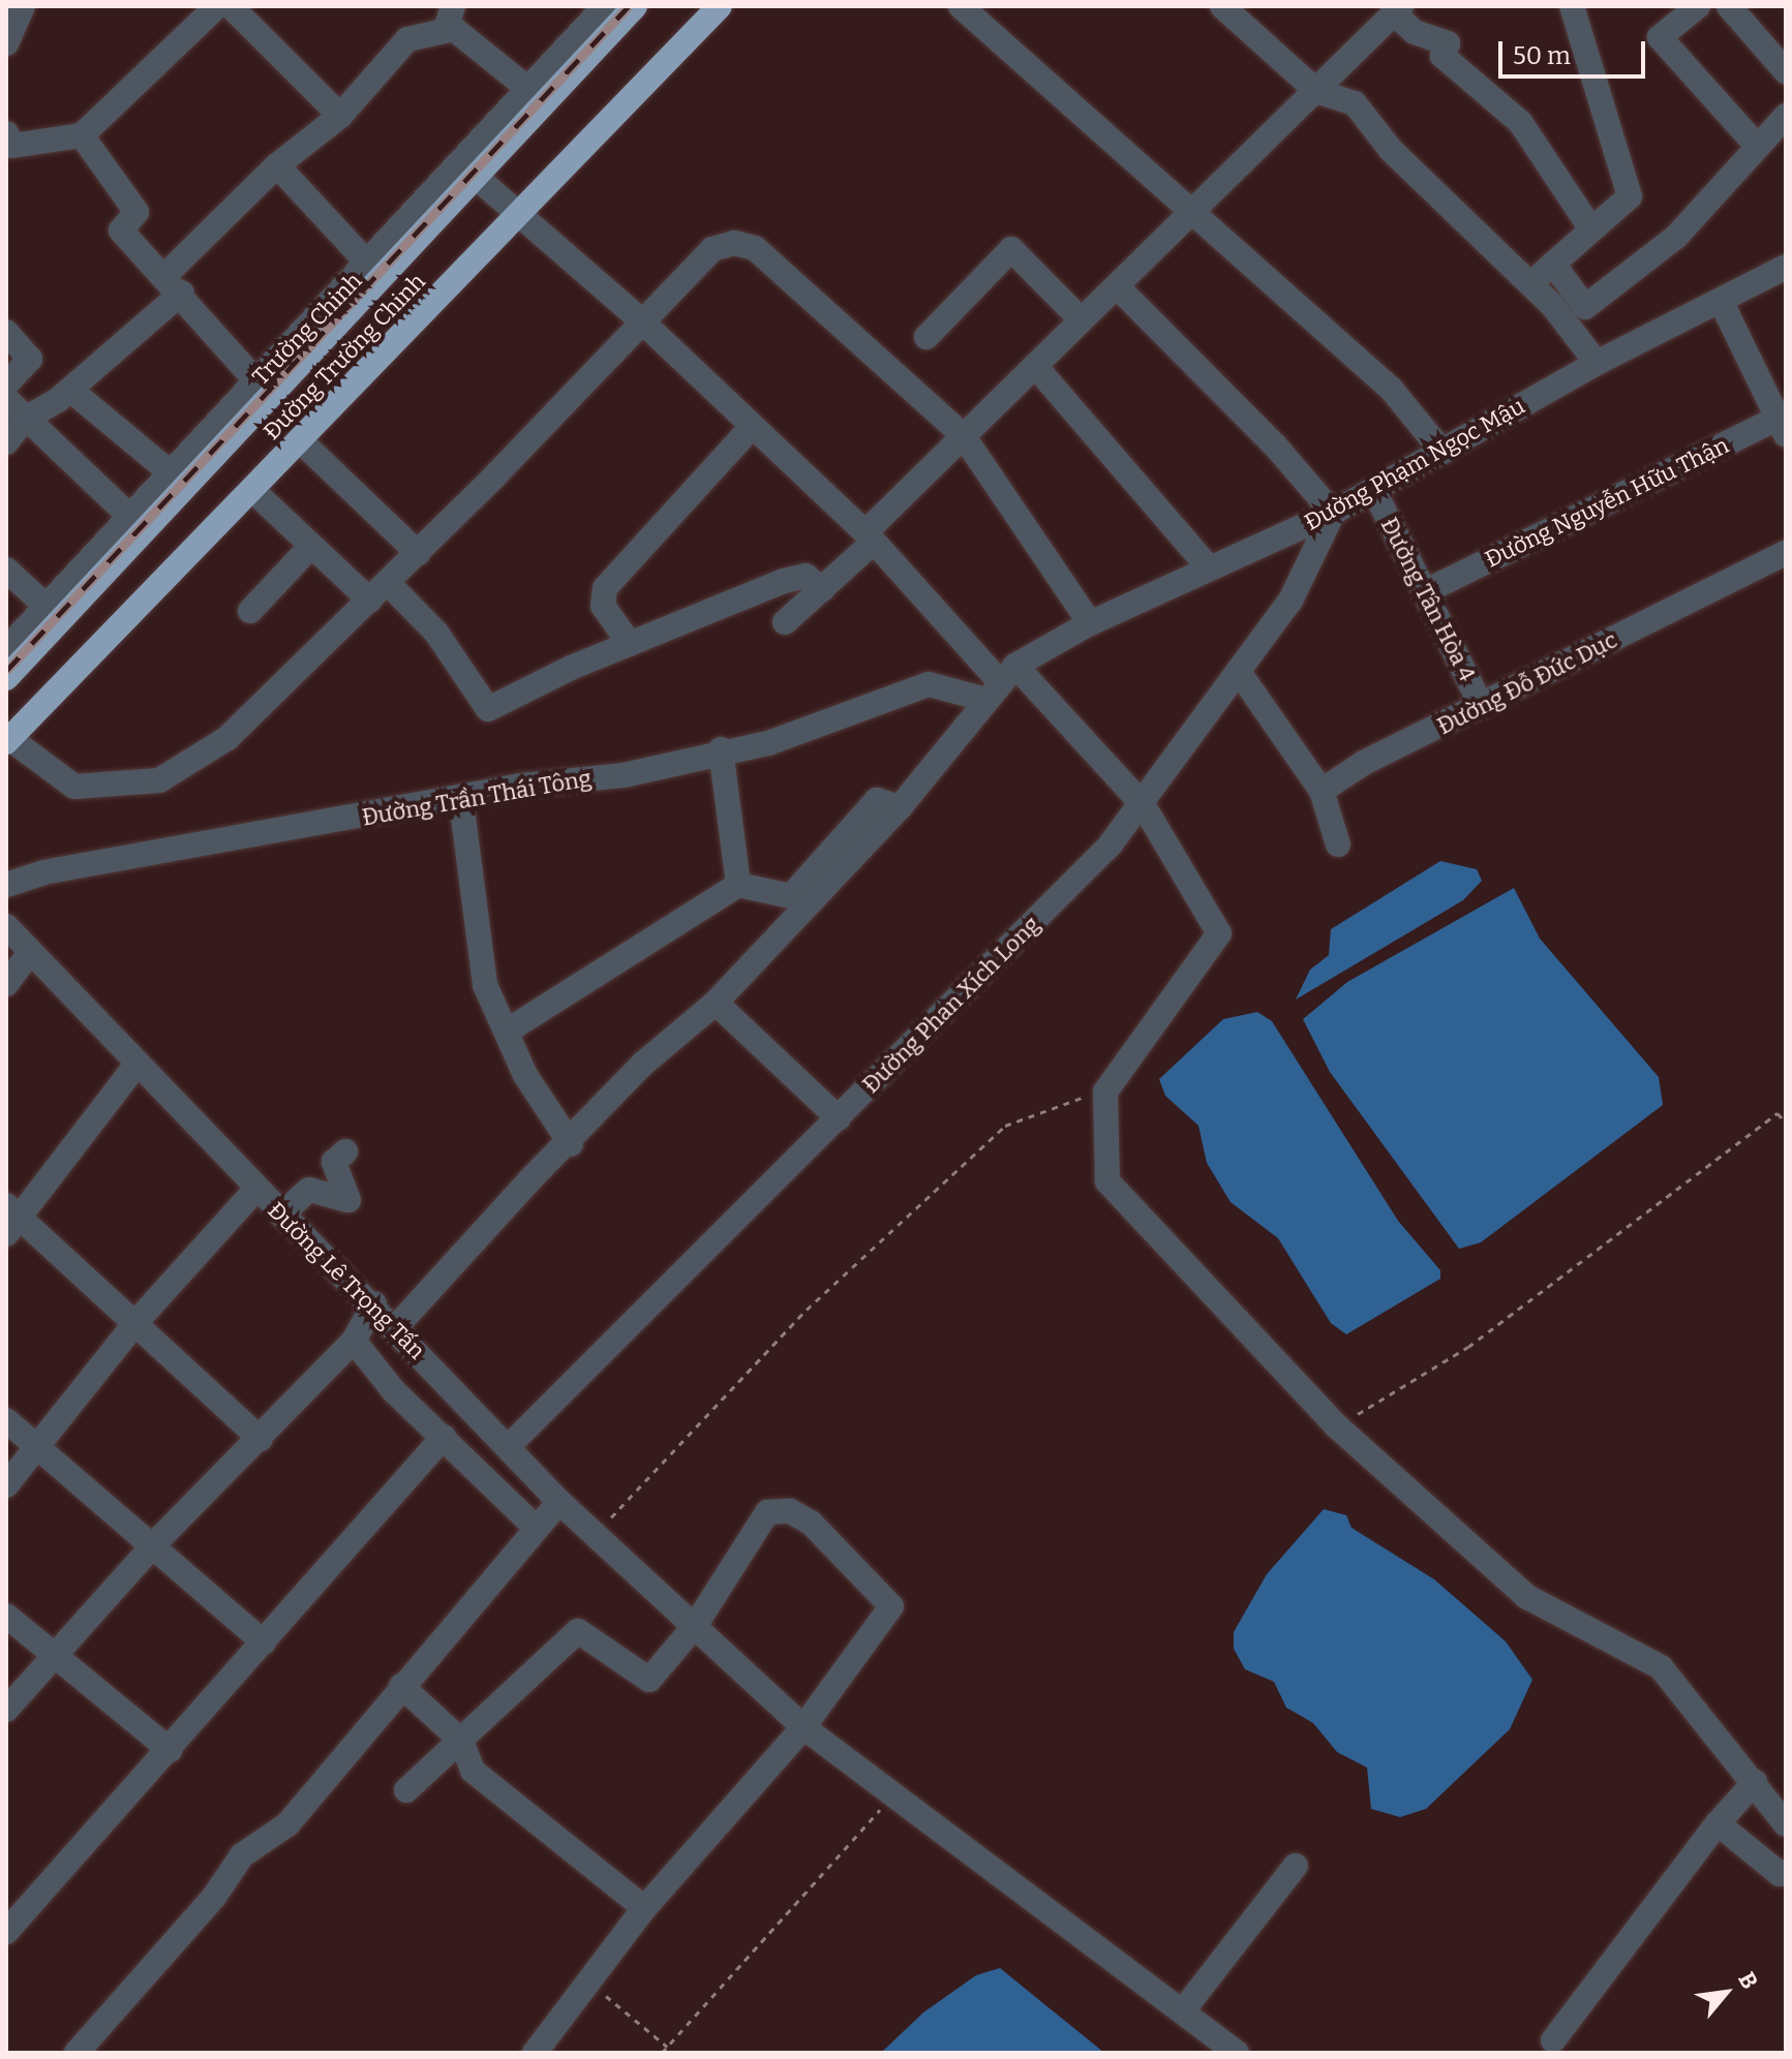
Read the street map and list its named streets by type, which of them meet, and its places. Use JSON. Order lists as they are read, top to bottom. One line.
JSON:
{"streets":{"highway":["Đường Trường Chinh"],"street":["Trường Chinh","Đường Phạm Ngọc Mậu","Đường Nguyễn Hữu Thận","Đường Tân Hòa 4","Đường Đỗ Đức Dục","Đường Trần Thái Tông","Đường Phan Xích Long","Đường Lê Trọng Tấn"]},"crossings":[["Trường Chinh","Đường Trường Chinh"],["Đường Phạm Ngọc Mậu","Đường Tân Hòa 4"],["Đường Phạm Ngọc Mậu","Đường Trần Thái Tông"],["Đường Phạm Ngọc Mậu","Đường Phan Xích Long"],["Đường Nguyễn Hữu Thận","Đường Tân Hòa 4"],["Đường Tân Hòa 4","Đường Đỗ Đức Dục"],["Đường Phan Xích Long","Đường Lê Trọng Tấn"]],"scale_bar":"50 m","north":"top right"}
